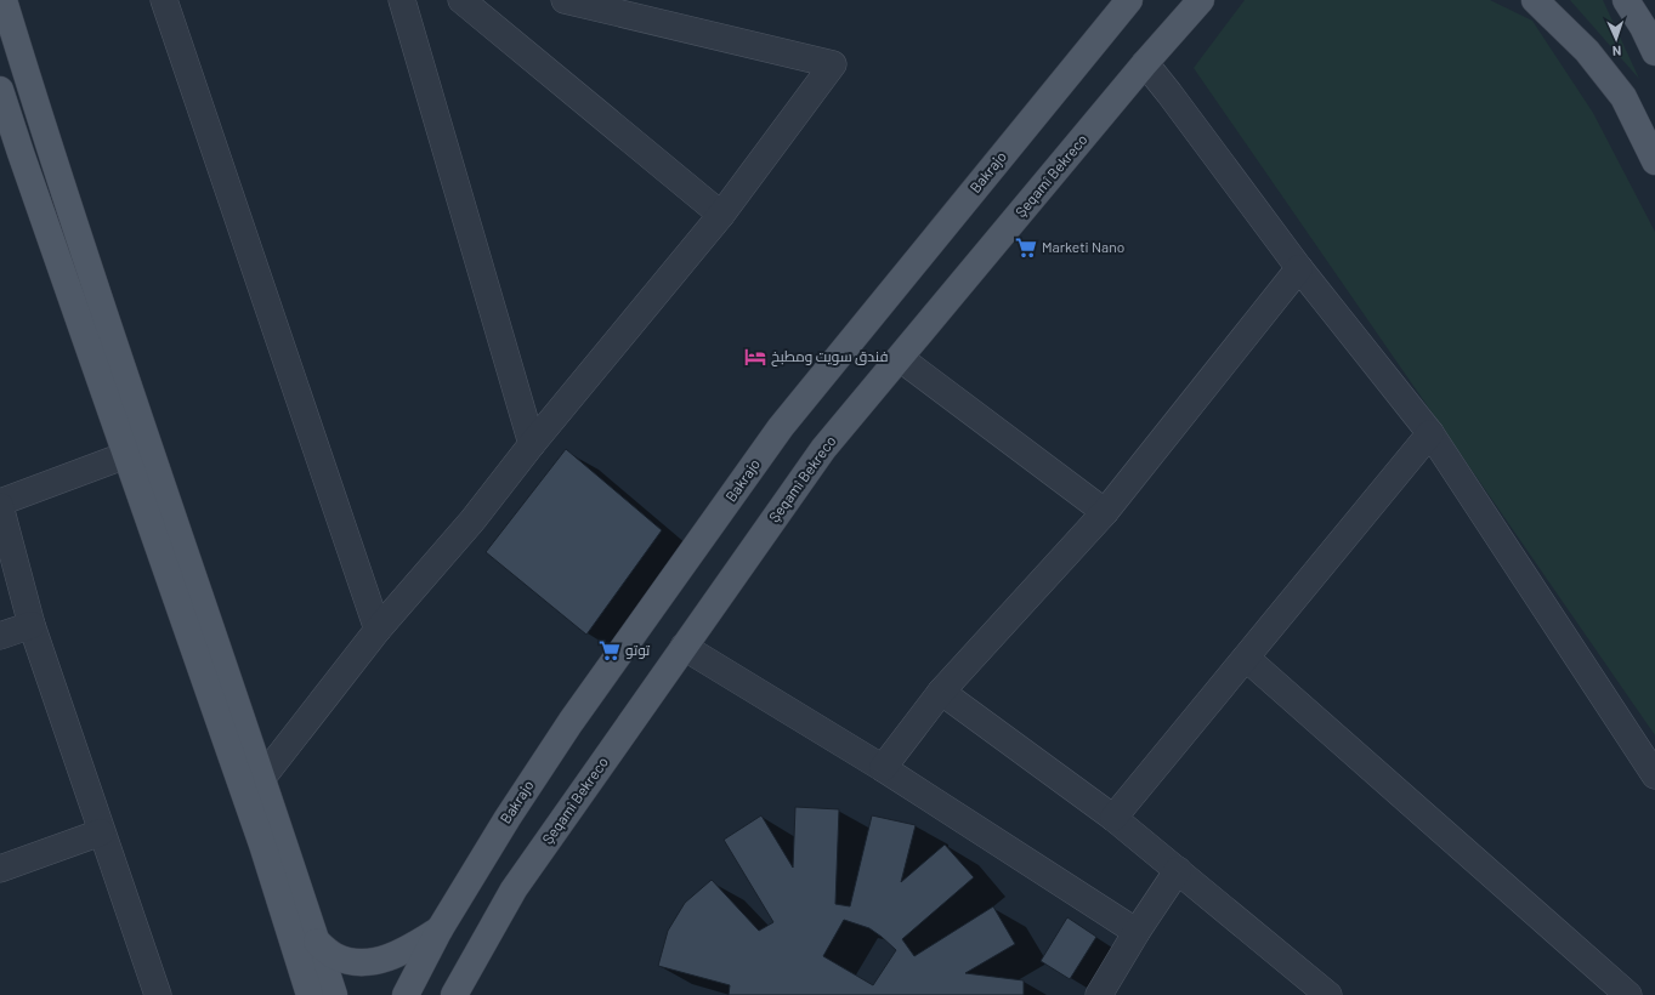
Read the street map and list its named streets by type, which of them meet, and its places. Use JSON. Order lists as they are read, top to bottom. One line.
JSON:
{"streets":{"main road":["Bakrajo","Şeqamî Bekreco"]},"places":{"supermarket":["Marketi Nano","توتو"],"hotel":["فندق سويت ومطبخ"]},"north":"bottom"}
